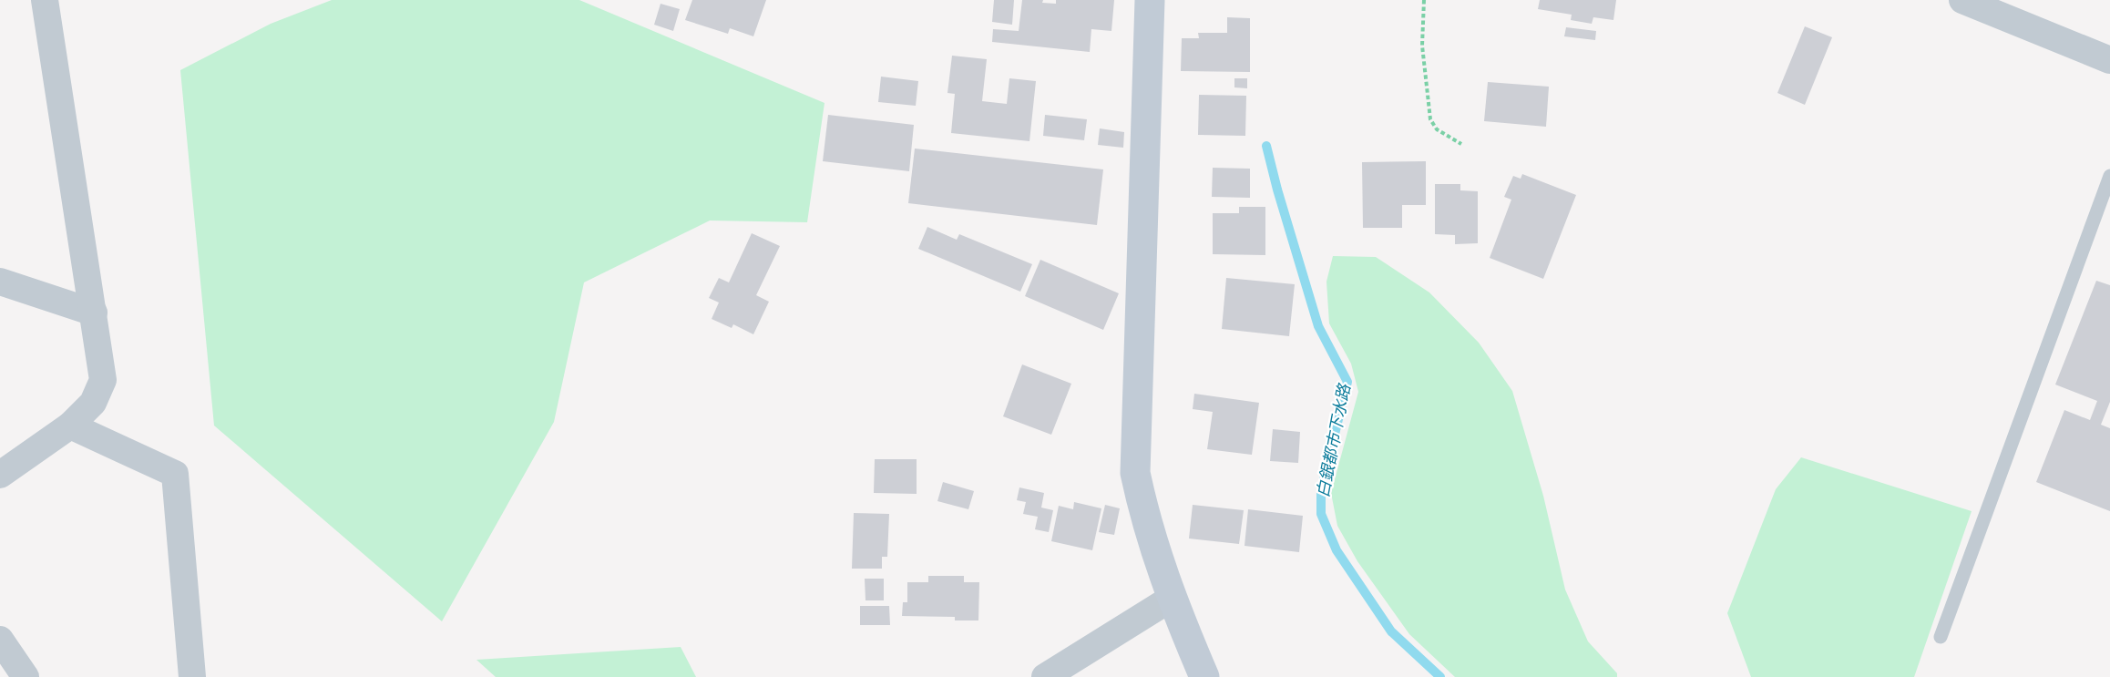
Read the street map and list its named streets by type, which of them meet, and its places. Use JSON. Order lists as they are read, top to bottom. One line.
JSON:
{"water":["白銀都市下水路"]}
